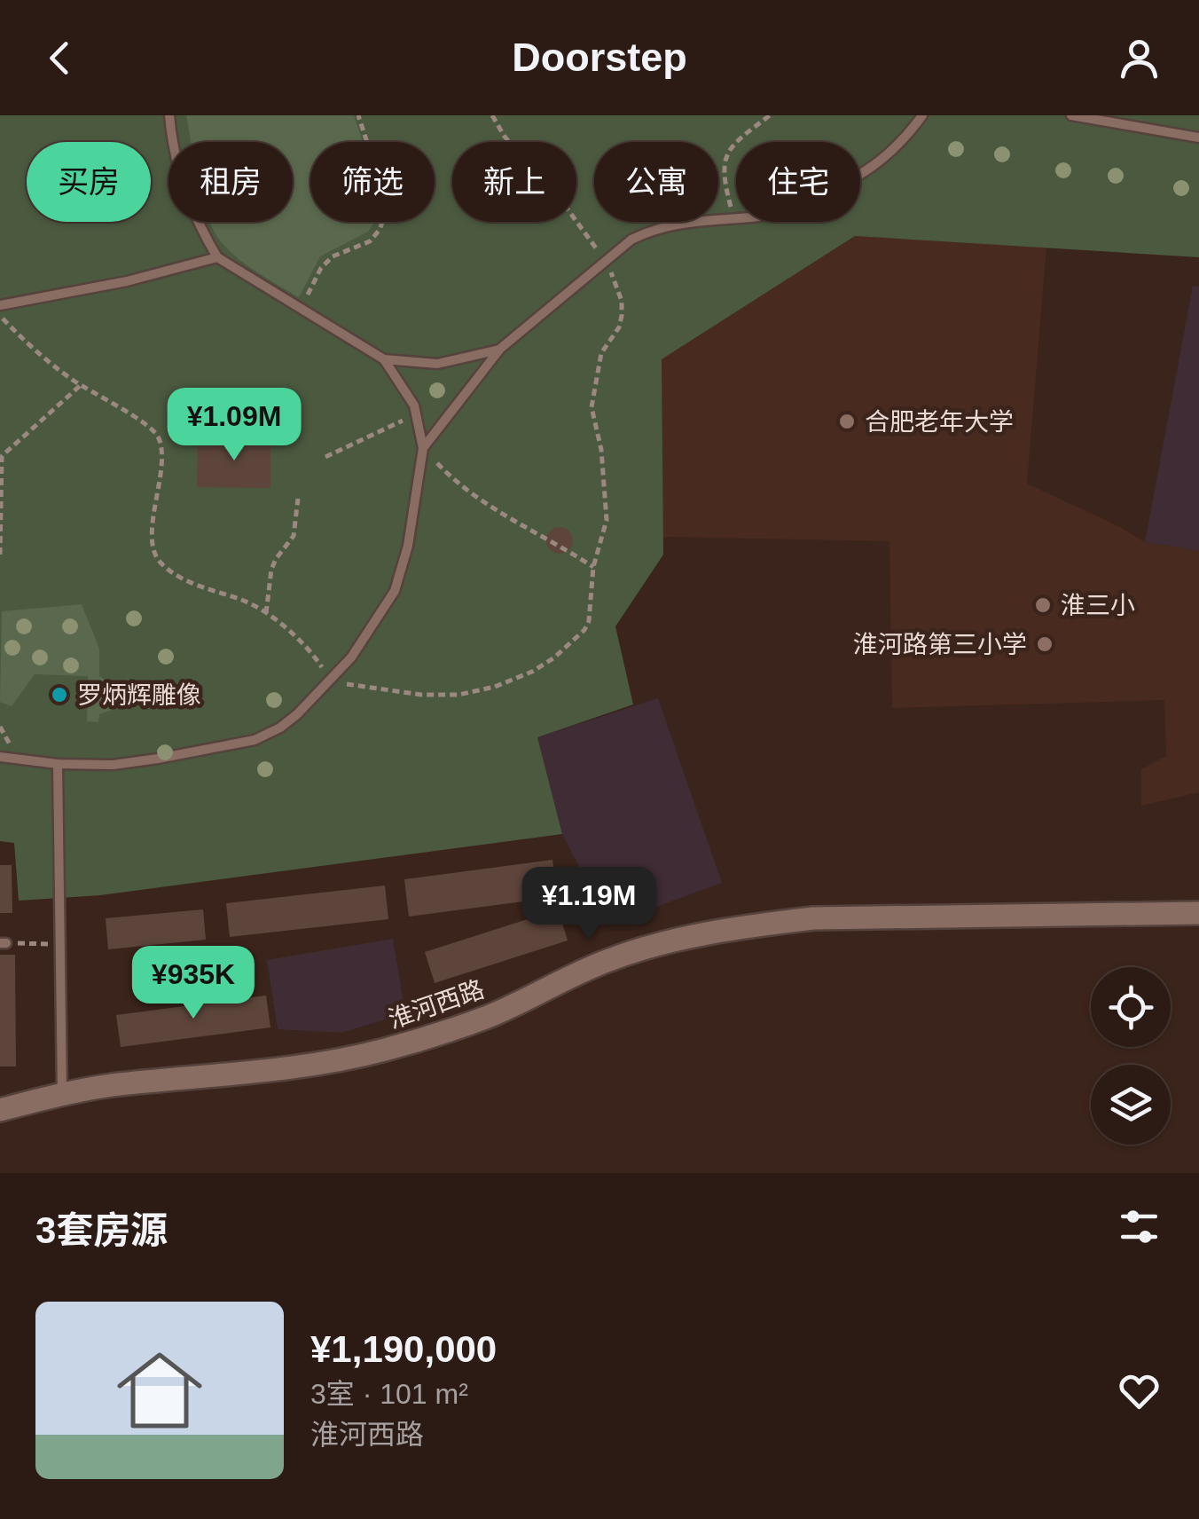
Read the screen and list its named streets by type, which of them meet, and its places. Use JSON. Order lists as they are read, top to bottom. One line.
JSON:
{"streets":{"street":["淮河西路"]},"places":["合肥老年大学","淮三小","淮河路第三小学","罗炳辉雕像"],"page":{"header":"Doorstep","chip":["买房","租房","筛选","新上","公寓","住宅"],"price":["¥1.09M","¥1.19M","¥935K"],"heading":"3套房源","list":[{"name":"¥1,190,000","note":"3室 · 101 m² · 淮河西路"}]}}
